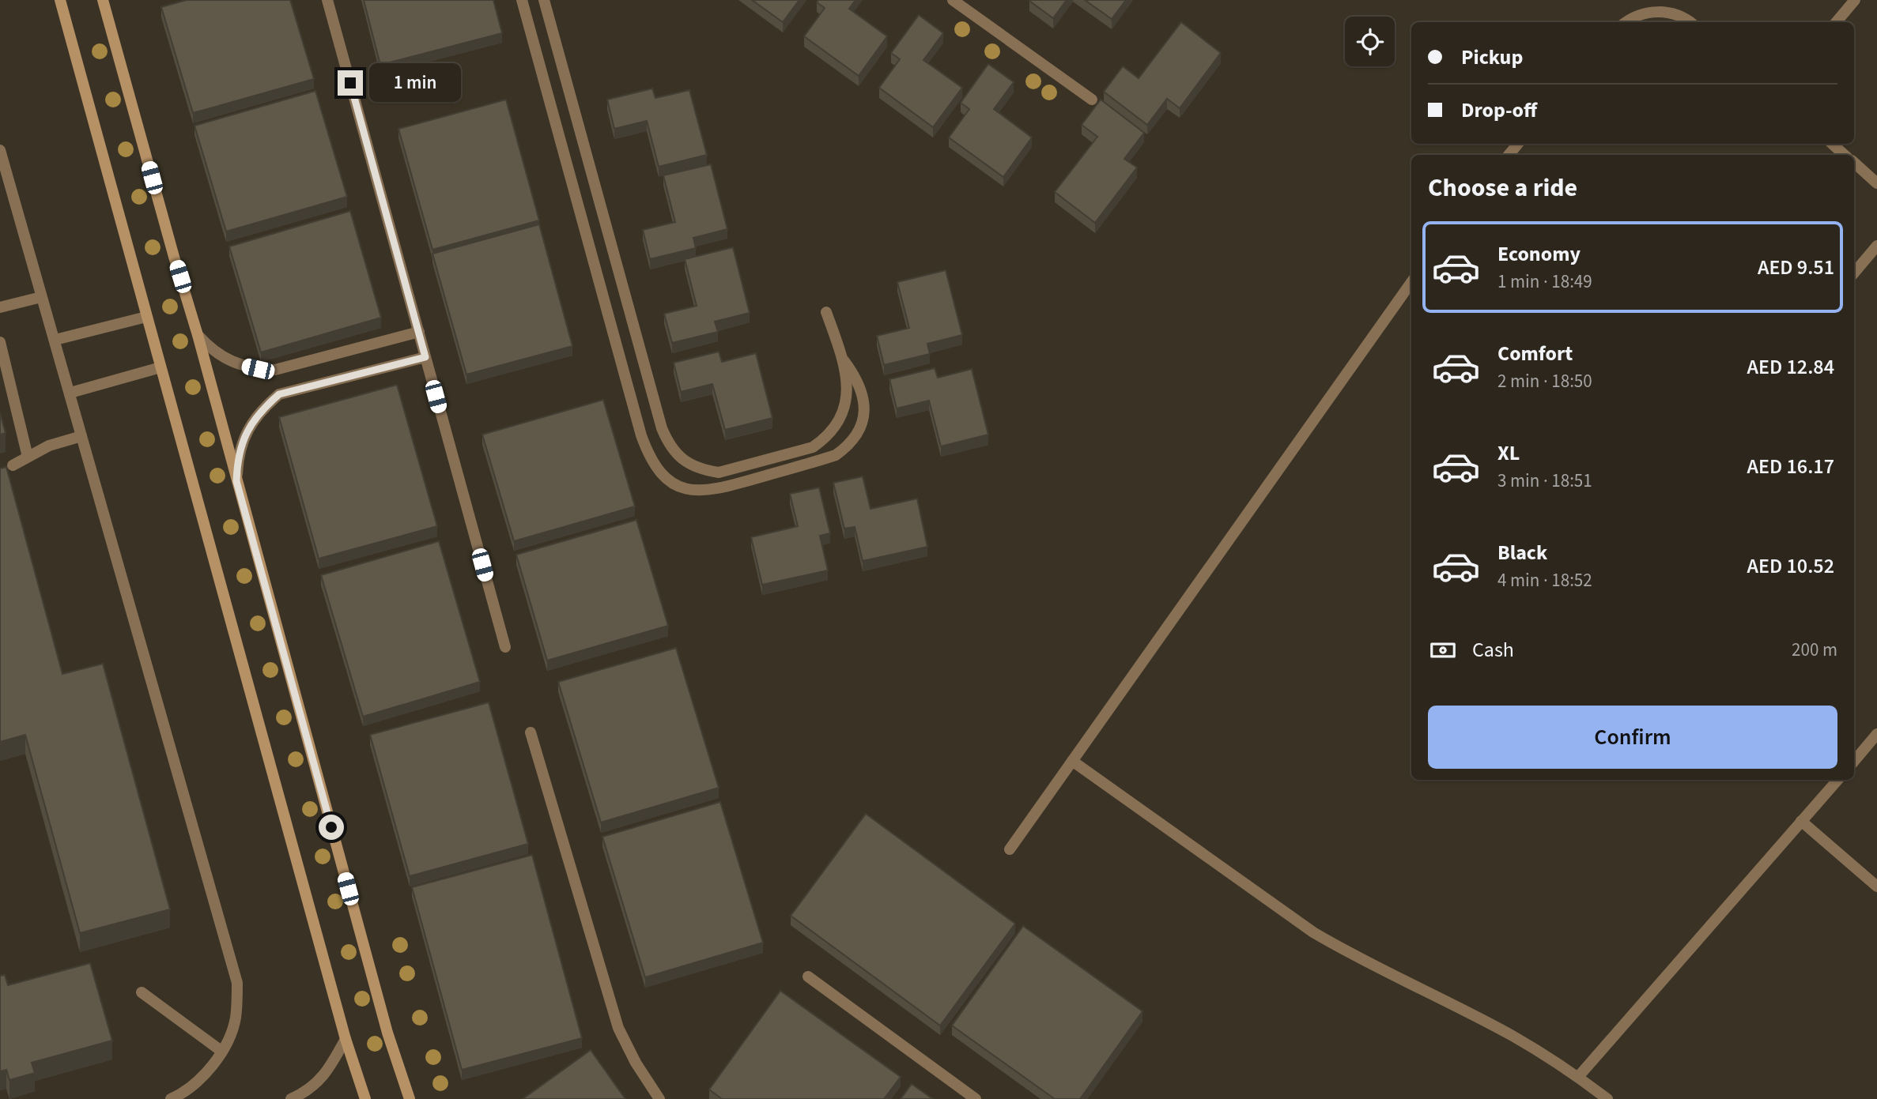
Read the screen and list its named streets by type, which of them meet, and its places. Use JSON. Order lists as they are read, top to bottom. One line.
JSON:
{"page":{"banner":["Pickup","Drop-off"],"bubble":"1 min","heading":"Choose a ride","list":[{"name":"Economy","note":"1 min · 18:49","value":"AED 9.51"},{"name":"Comfort","note":"2 min · 18:50","value":"AED 12.84"},{"name":"XL","note":"3 min · 18:51","value":"AED 16.17"},{"name":"Black","note":"4 min · 18:52","value":"AED 10.52"}],"pay":["Cash","200 m"],"buttons":"Confirm"}}
